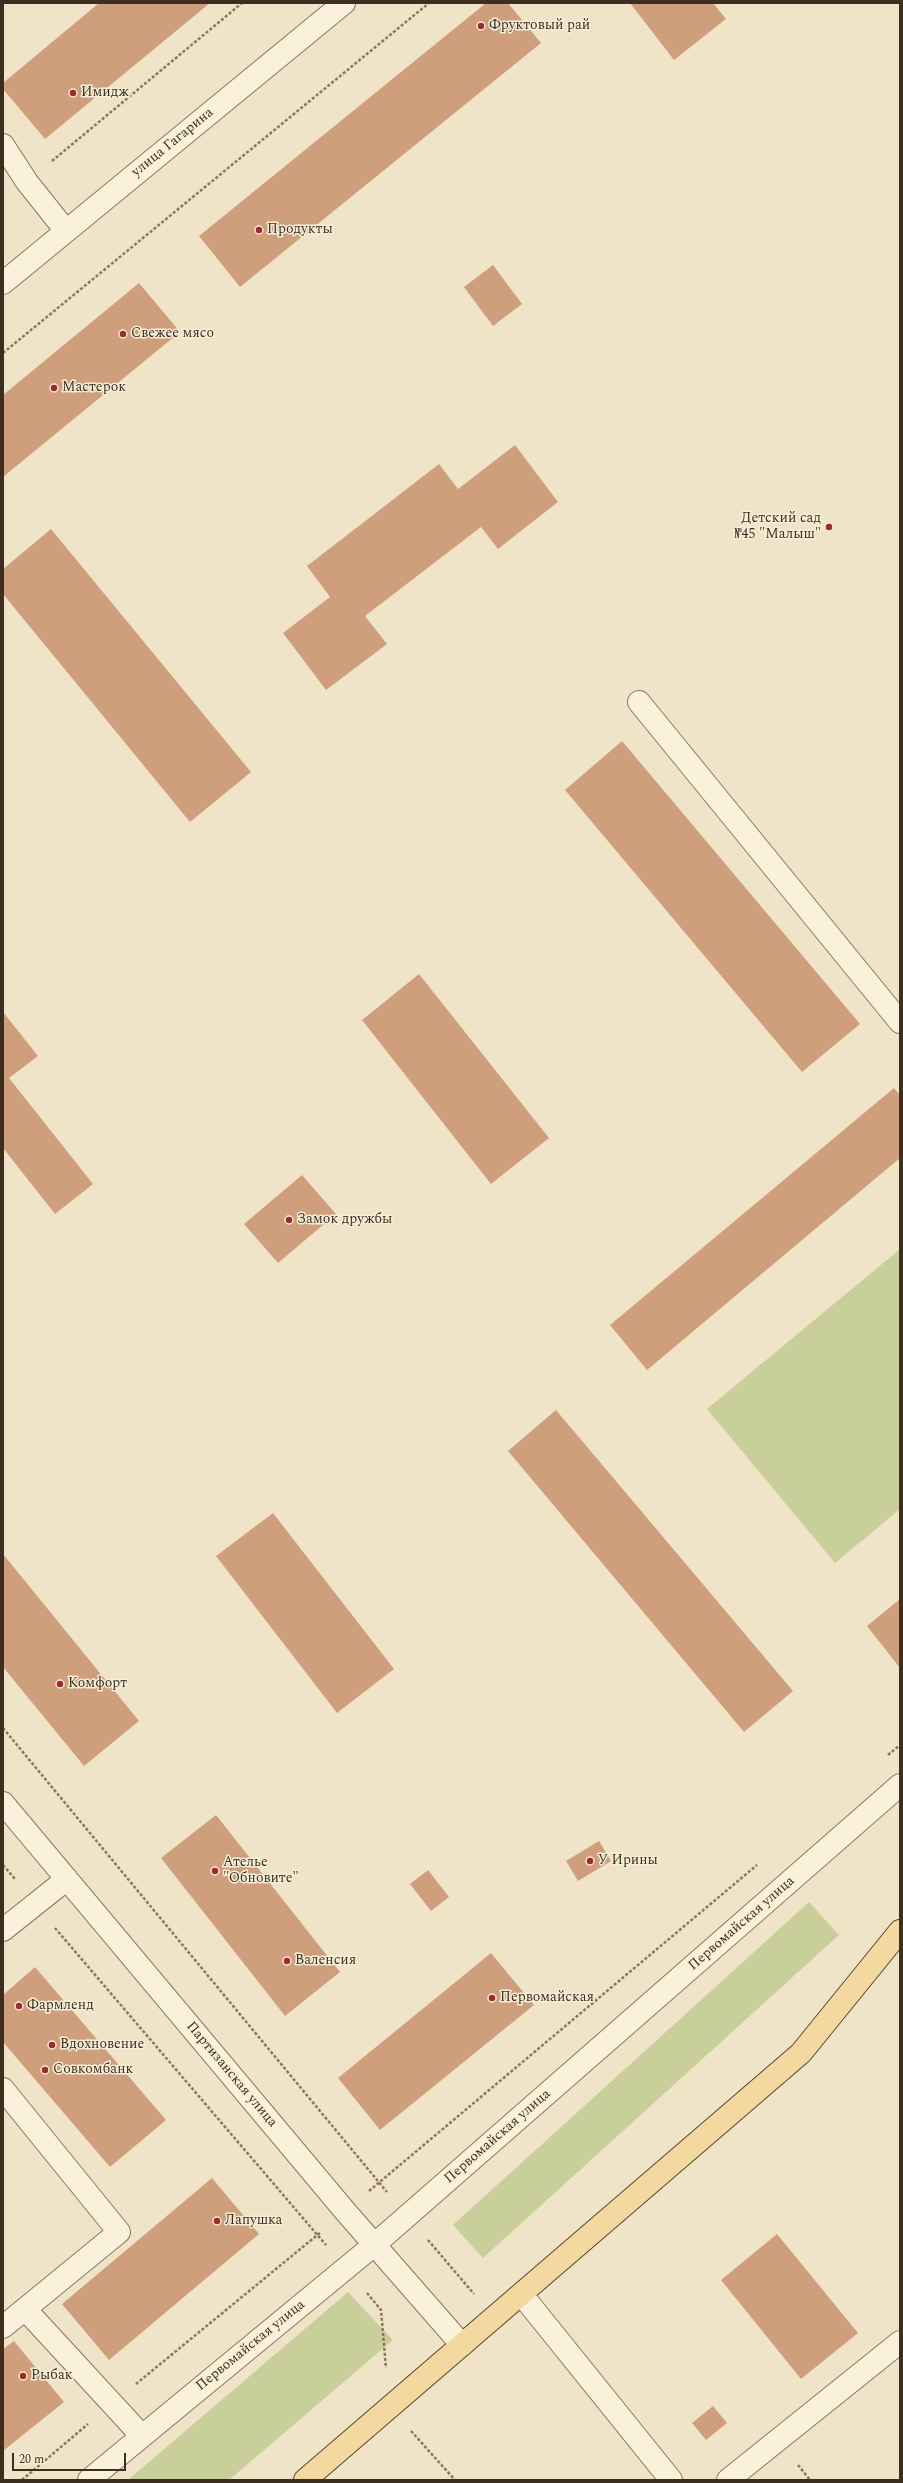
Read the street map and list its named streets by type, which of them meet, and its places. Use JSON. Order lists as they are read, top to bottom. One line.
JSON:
{"streets":{"street":["улица Гагарина","Первомайская улица","Партизанская улица"]},"crossings":[["Первомайская улица","Партизанская улица"]],"places":["Фруктовый рай","Имидж","Продукты","Свежее мясо","Мастерок","Детский сад №45 \"Малыш\"","Замок дружбы","Комфорт","У Ирины","Ателье \"Обновите\"","Валенсия","Первомайская","Фармленд","Вдохновение","Совкомбанк","Лапушка","Рыбак"],"scale_bar":"20 m"}
